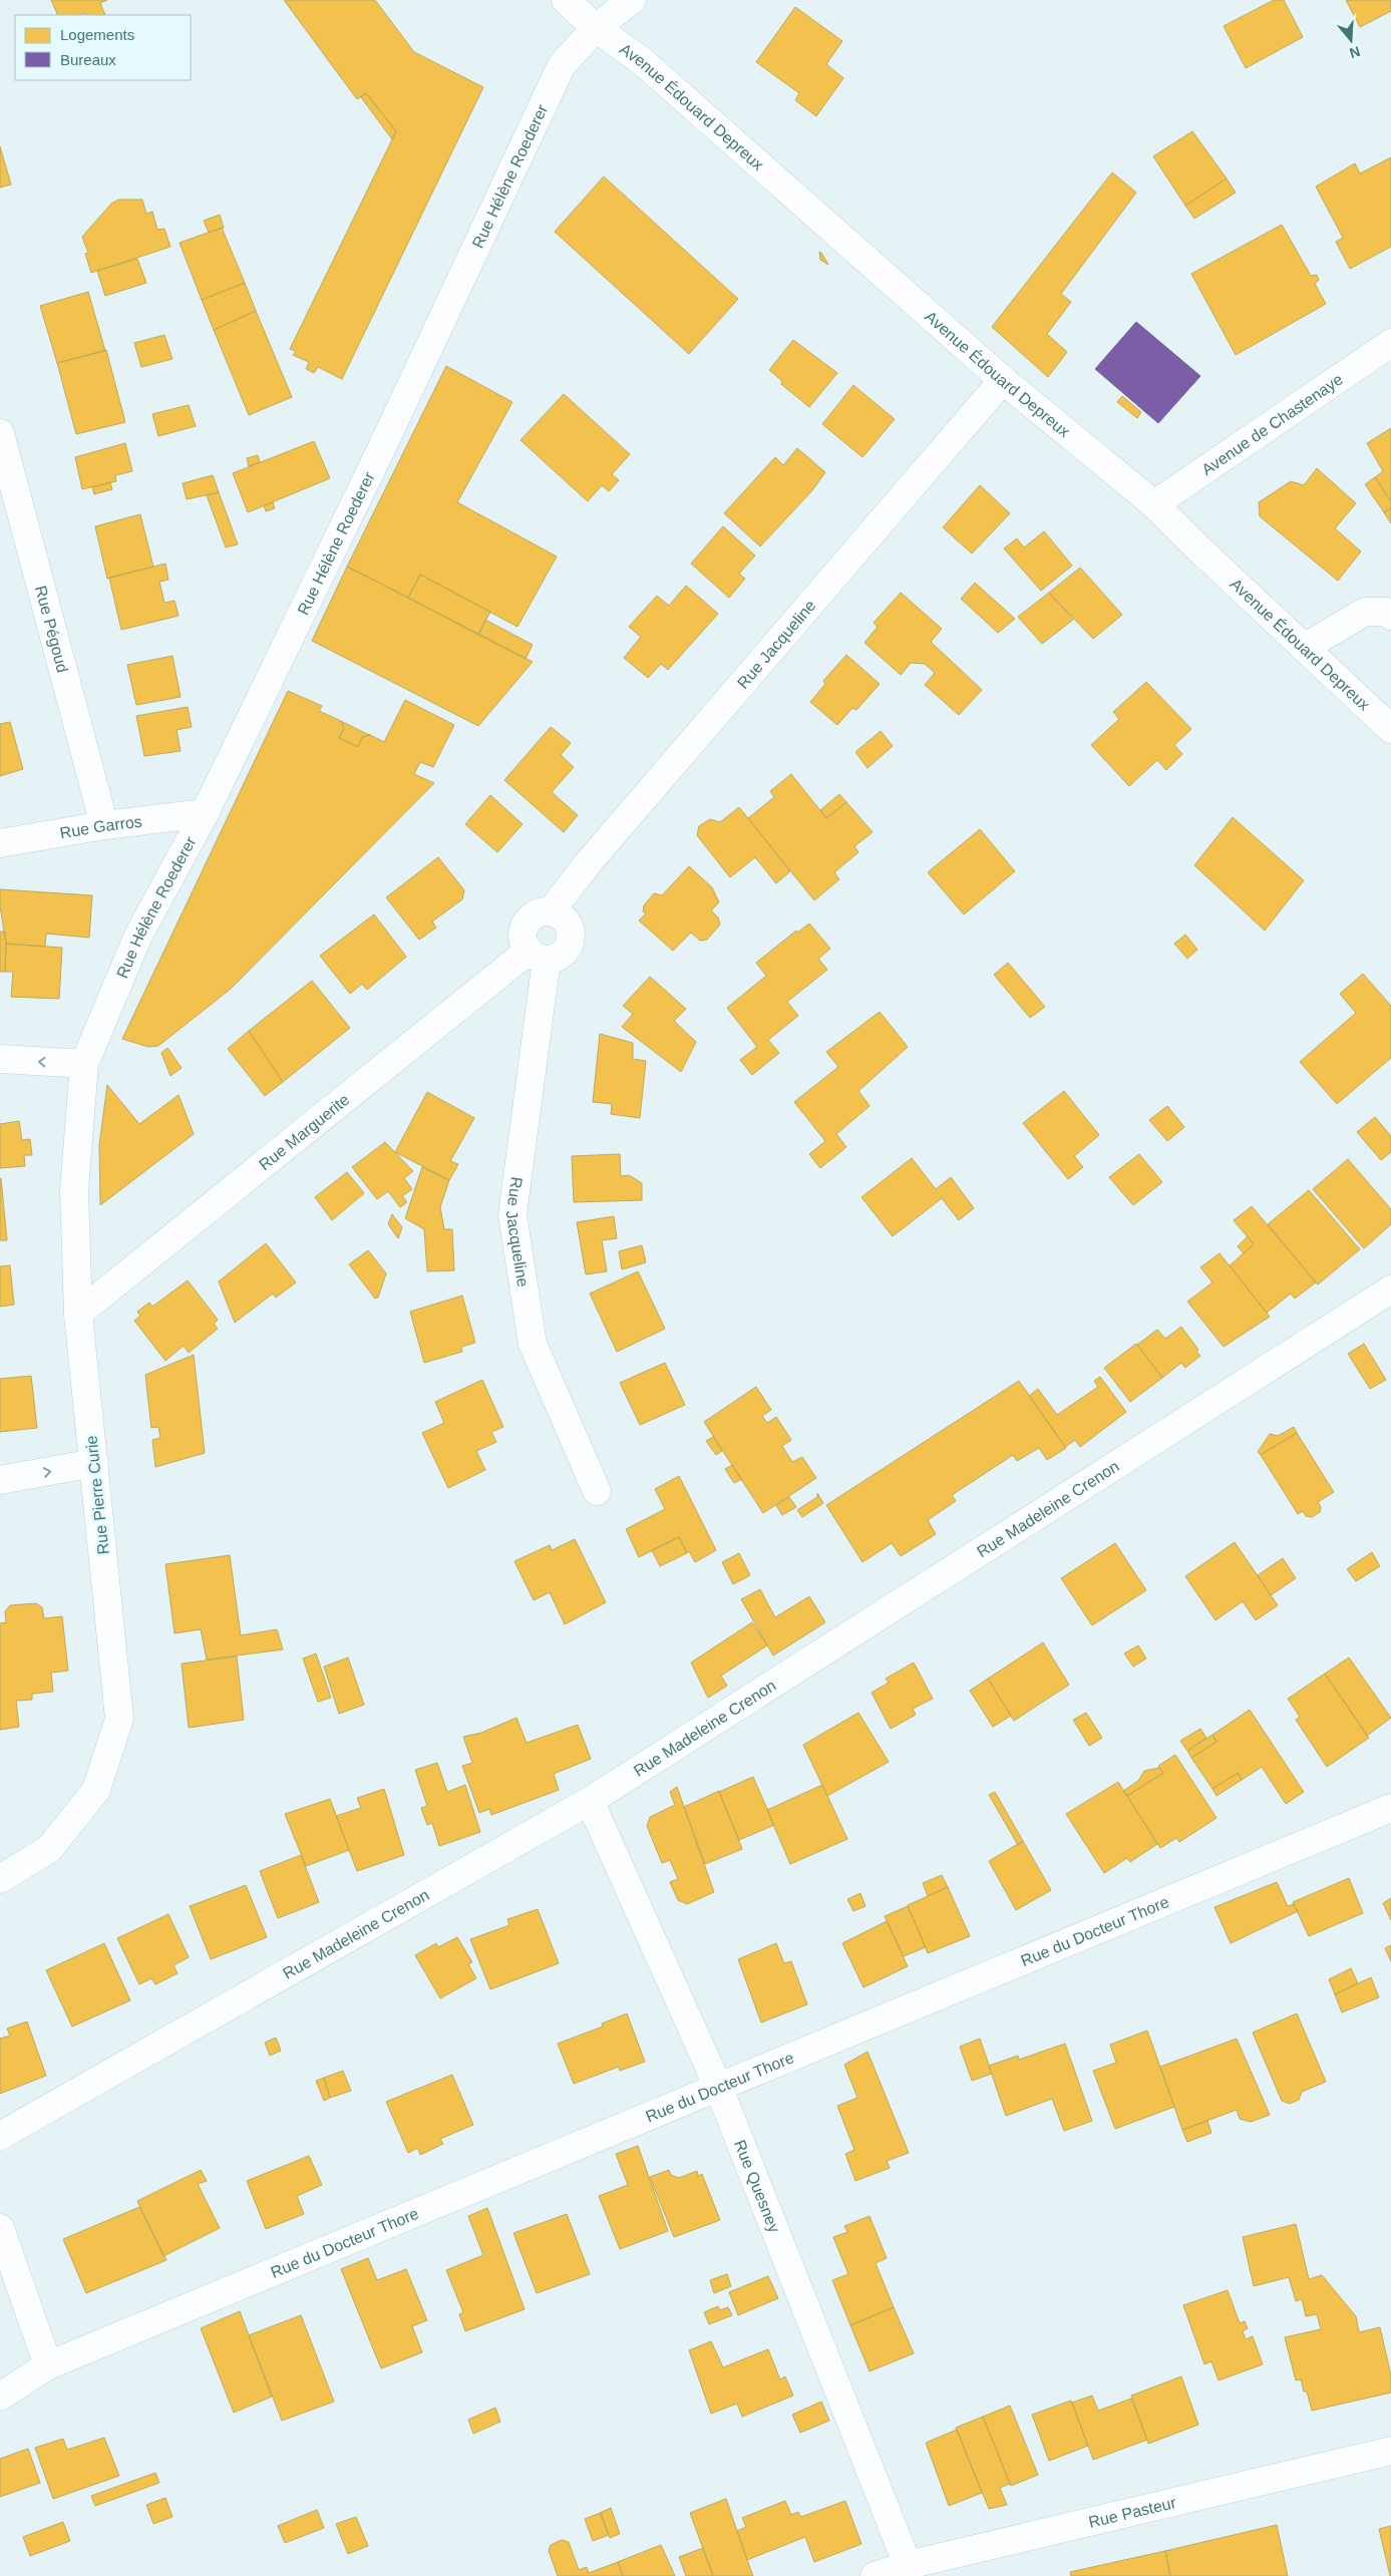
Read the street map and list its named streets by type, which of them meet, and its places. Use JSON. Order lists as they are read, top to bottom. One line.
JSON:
{"streets":{"street":["Avenue Édouard Depreux","Rue Hélène Roederer","Avenue de Chastenaye","Rue Pégoud","Rue Jacqueline","Rue Garros","Rue Marguerite","Rue Pierre Curie","Rue Madeleine Crenon","Rue du Docteur Thore","Rue Quesney","Rue Pasteur"]},"crossings":[["Avenue Édouard Depreux","Rue Hélène Roederer"],["Avenue Édouard Depreux","Avenue de Chastenaye"],["Avenue Édouard Depreux","Rue Jacqueline"],["Rue Hélène Roederer","Rue Garros"],["Rue Hélène Roederer","Rue Pierre Curie"],["Rue Pégoud","Rue Garros"],["Rue Jacqueline","Rue Marguerite"],["Rue Marguerite","Rue Pierre Curie"],["Rue Madeleine Crenon","Rue Quesney"],["Rue du Docteur Thore","Rue Quesney"],["Rue Quesney","Rue Pasteur"]],"legend":["Logements","Bureaux"],"north":"bottom"}
